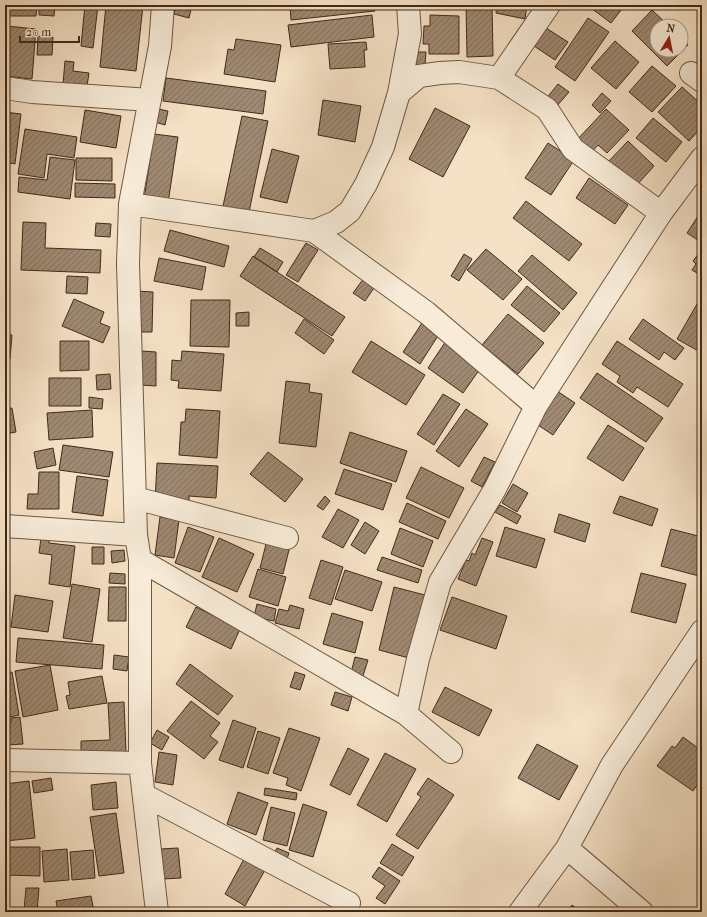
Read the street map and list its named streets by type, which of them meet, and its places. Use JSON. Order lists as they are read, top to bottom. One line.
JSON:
{"scale_bar":"20 m","north":"top"}
